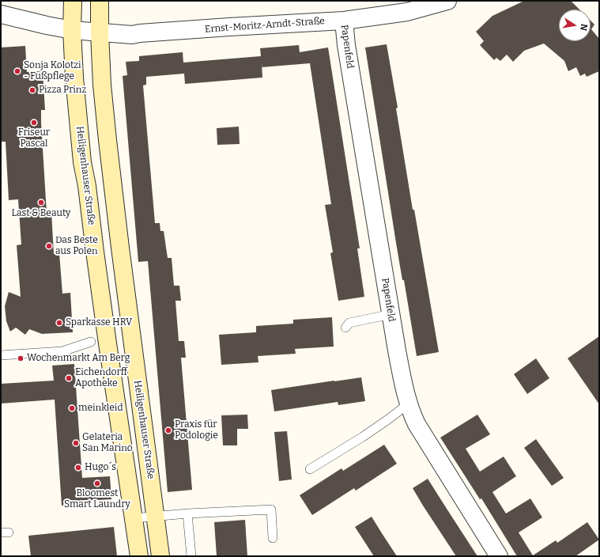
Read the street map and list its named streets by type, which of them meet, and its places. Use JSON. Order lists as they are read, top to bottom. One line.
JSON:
{"streets":{"main road":["Heiligenhauser Straße"],"street":["Ernst-Moritz-Arndt-Straße","Papenfeld"]},"crossings":[["Ernst-Moritz-Arndt-Straße","Papenfeld"],["Ernst-Moritz-Arndt-Straße","Heiligenhauser Straße"]],"places":["Sonja Kolotzi - Fußpflege","Pizza Prinz","Friseur Pascal","Last & Beauty","Das Beste aus Polen","Sparkasse HRV","Wochenmarkt Am Berg","Eichendorff Apotheke","meinkleid","Praxis für Podologie","Gelateria San Marino","Hugo´s","Bloomest Smart Laundry"],"north":"right"}
